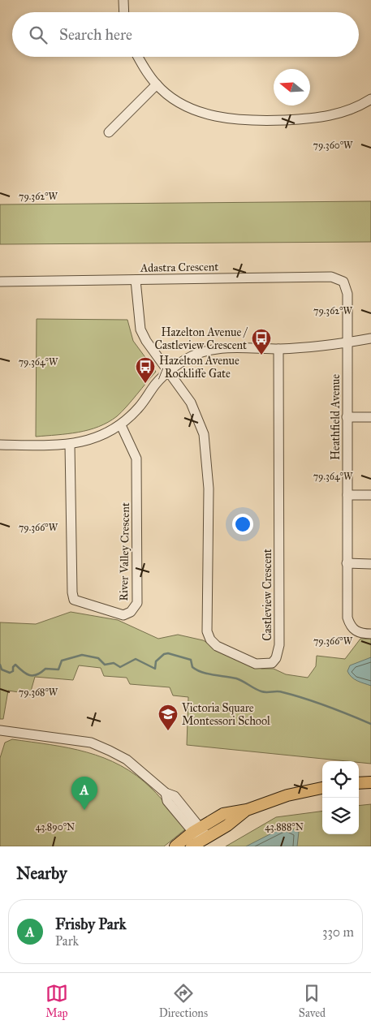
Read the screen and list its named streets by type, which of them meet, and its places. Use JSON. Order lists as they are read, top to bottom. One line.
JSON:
{"streets":{"street":["Adastra Crescent","Heathfield Avenue","River Valley Crescent","Castleview Crescent"]},"crossings":[["Adastra Crescent","Heathfield Avenue"]],"places":{"bus stop":["Hazelton Avenue / Castleview Crescent","Hazelton Avenue / Rockliffe Gate"],"school or university":["Victoria Square Montessori School"]},"north":"left","page":{"search":"Search here","pins":"A","heading":"Nearby","list":[{"mark":"A","name":"Frisby Park","note":"Park","value":"330 m"}],"nav":["Map","Directions","Saved"]},"coordinates":["79.360°W","79.362°W","79.364°W","79.366°W","79.368°W","43.890°N","43.888°N"]}
